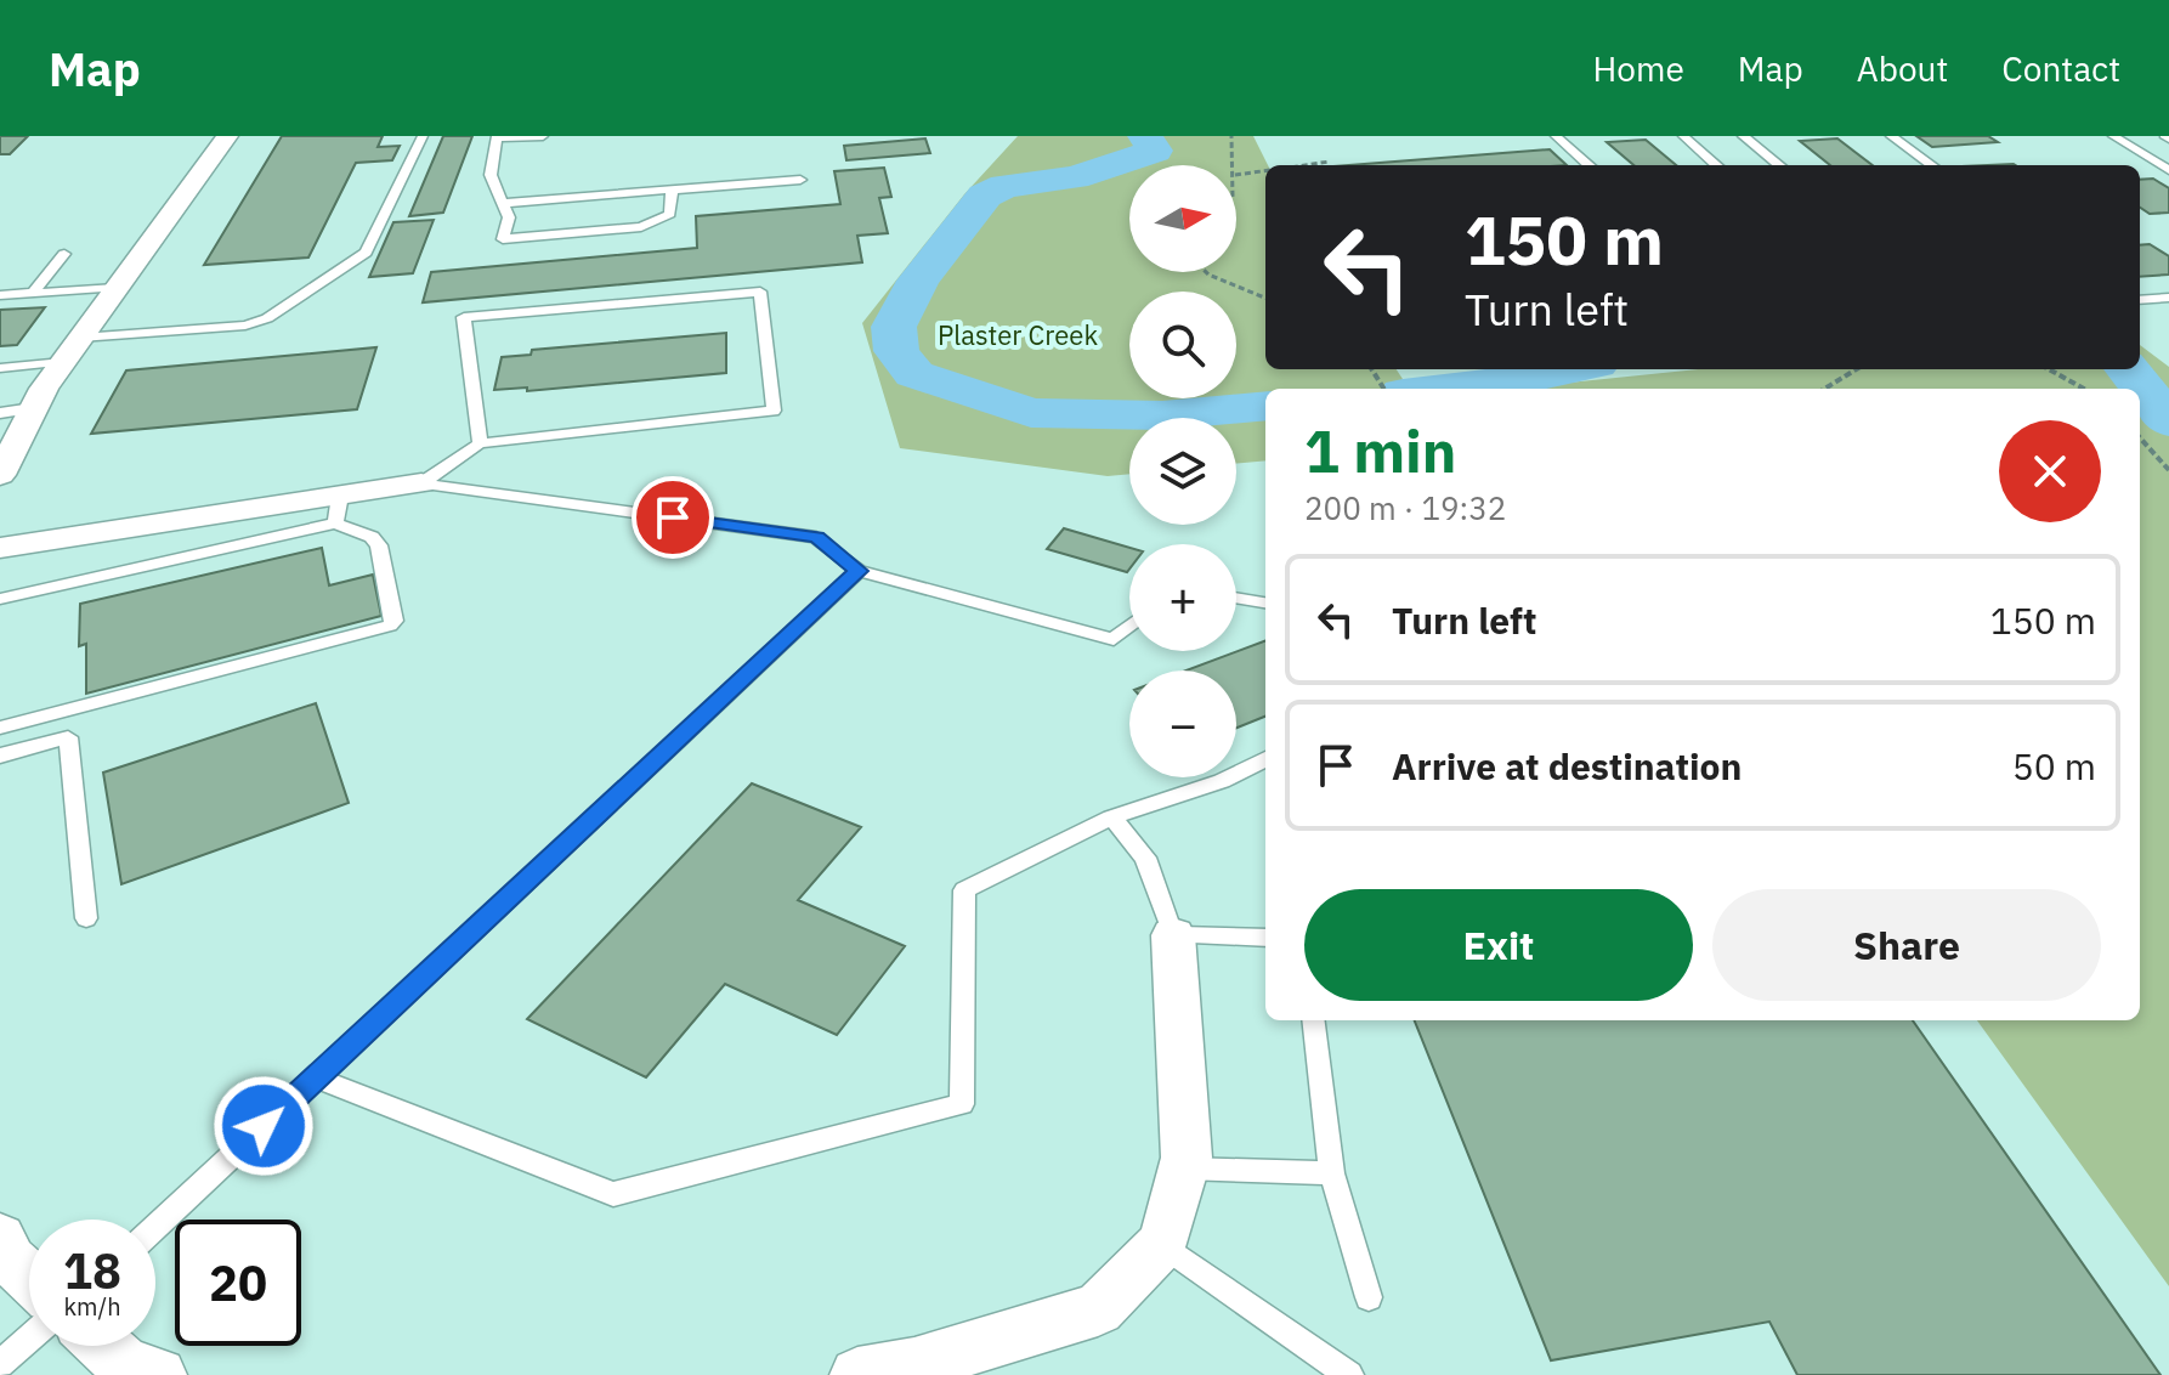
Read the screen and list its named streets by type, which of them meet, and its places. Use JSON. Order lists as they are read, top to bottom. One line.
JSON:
{"parks":["Plaster Creek"],"north":"right","page":{"header":"Map","nav":["Home","Map","About","Contact"],"map_buttons":["+","−"],"turn":["150 m","Turn left"],"heading":["1 min","200 m · 19:32"],"list":[{"name":"Turn left","value":"150 m"},{"name":"Arrive at destination","value":"50 m"}],"buttons":["Exit","Share"],"speed":"18 km/h","limit":"20"}}
